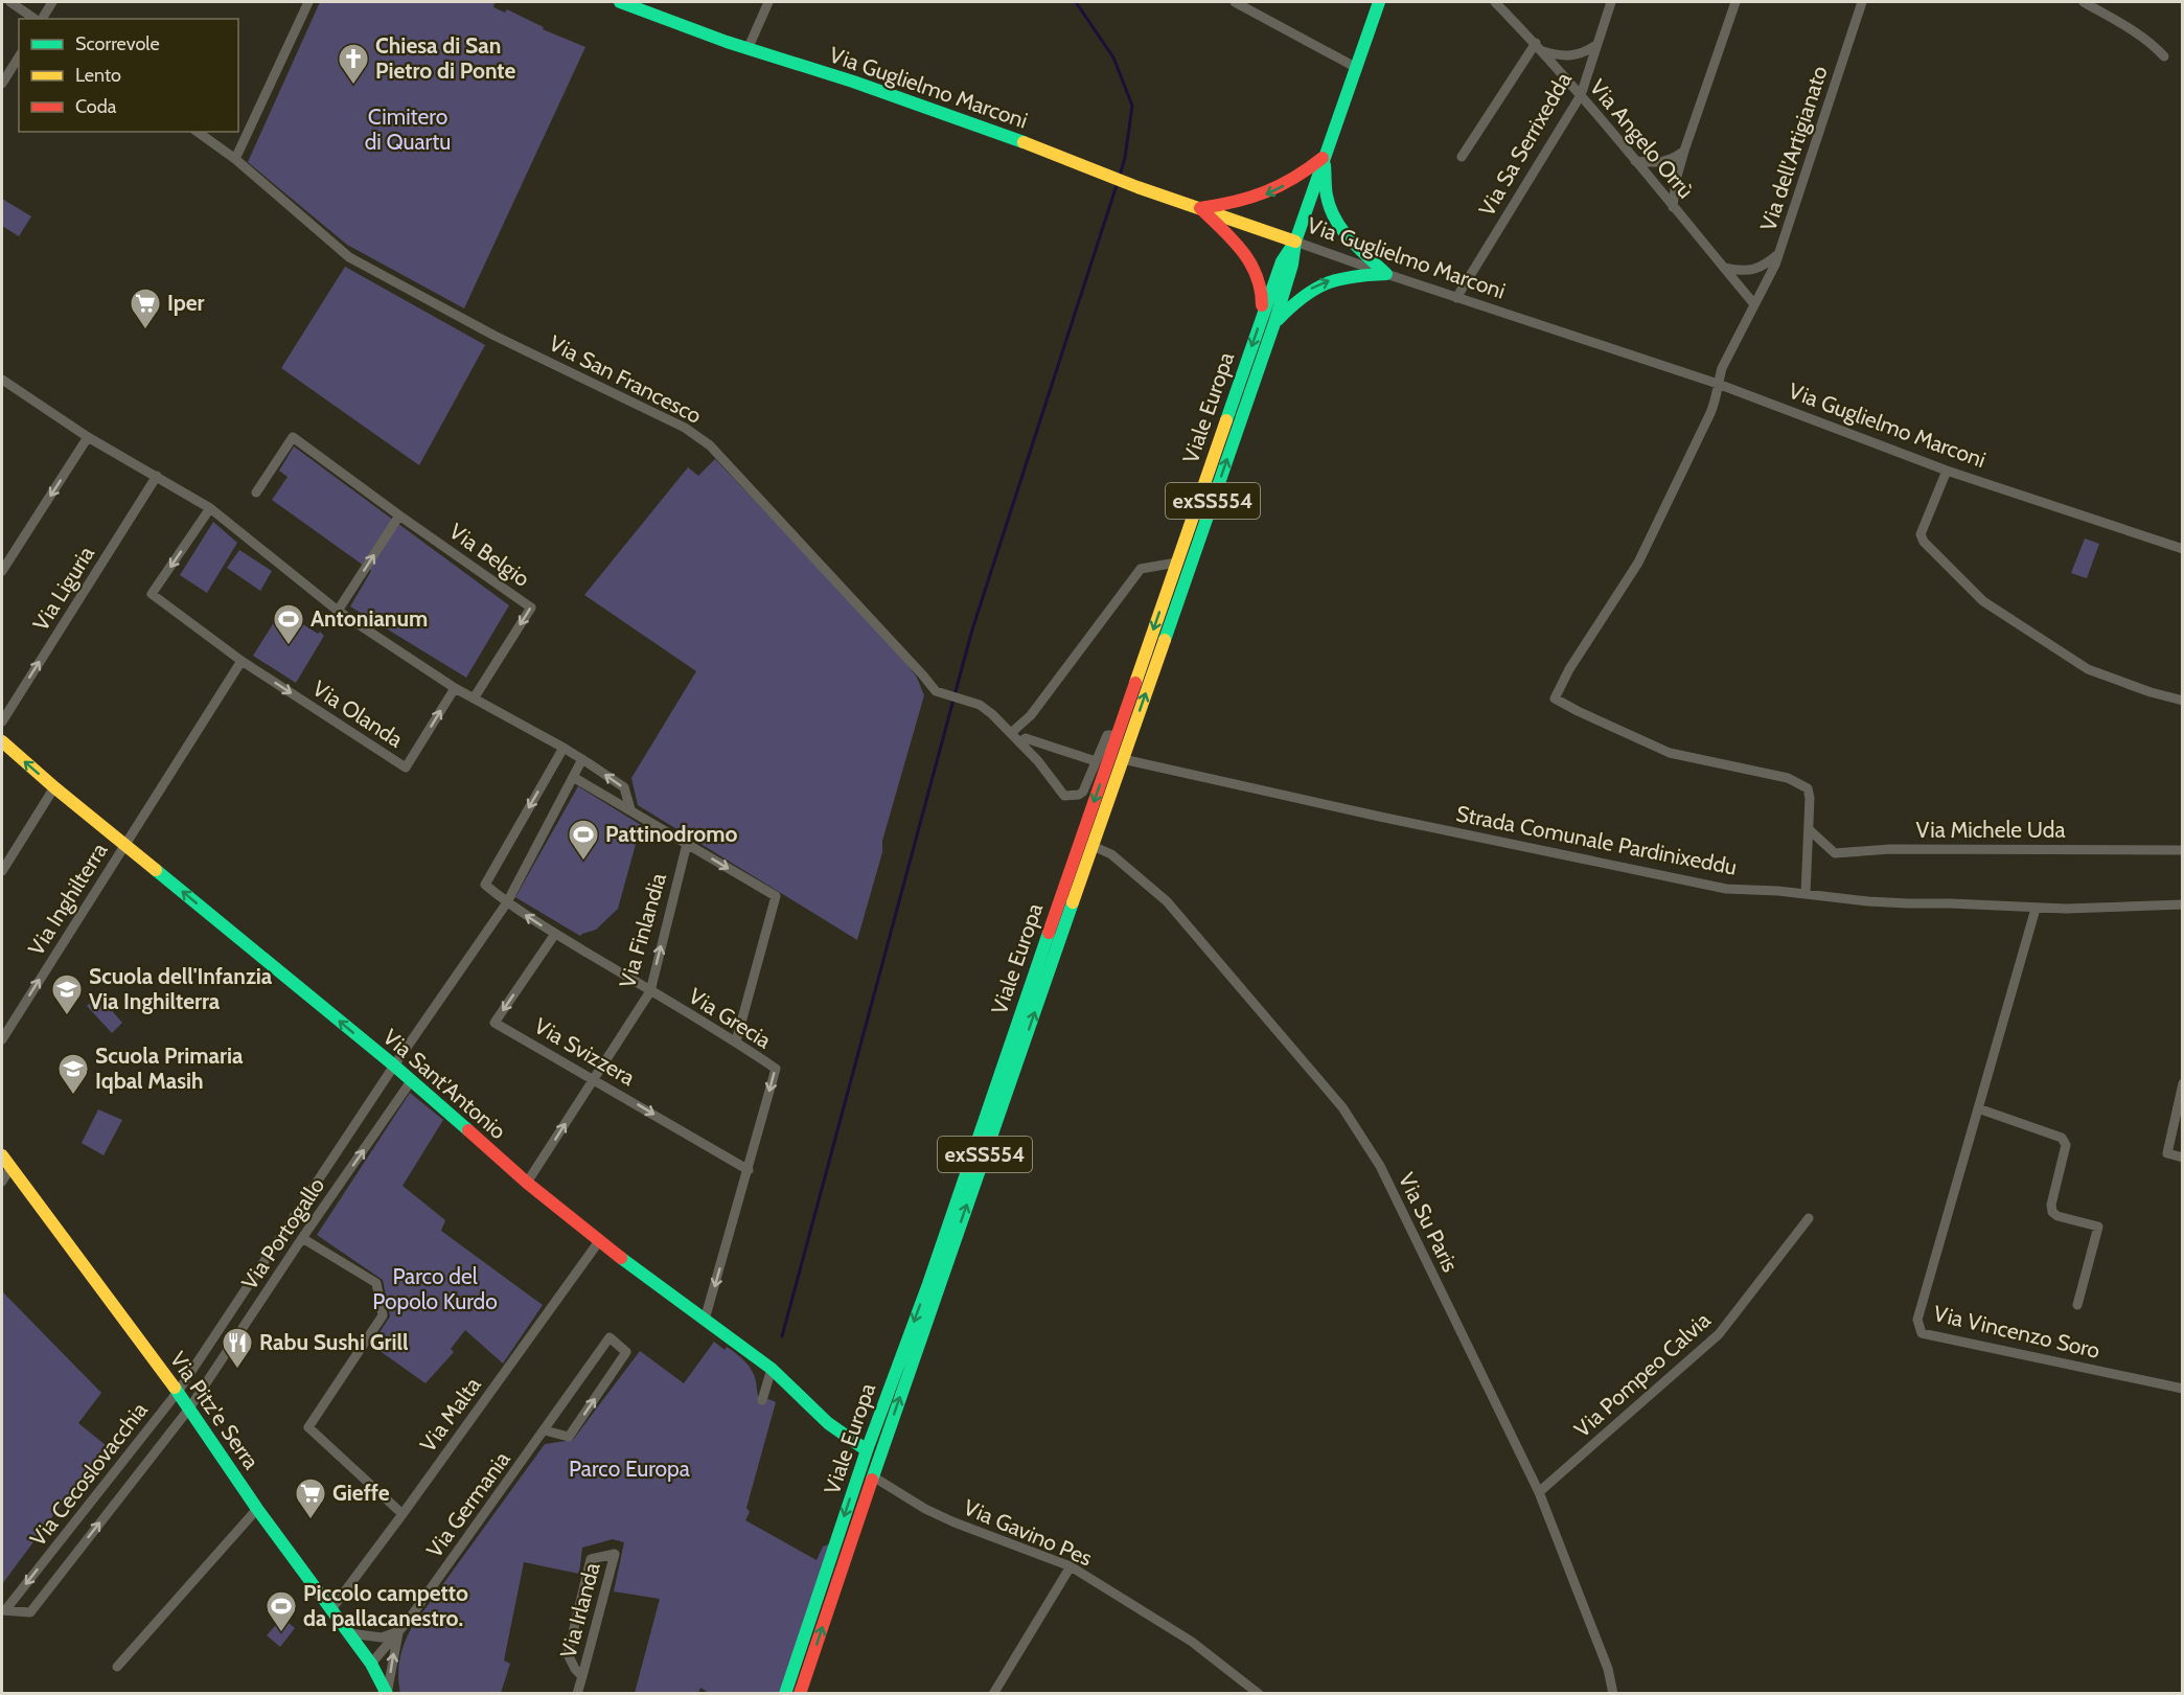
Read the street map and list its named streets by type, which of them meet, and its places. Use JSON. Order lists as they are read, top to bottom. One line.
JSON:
{"streets":{"main road":["Via Guglielmo Marconi","Viale Europa","exSS554","Via Sant'Antonio","Via Pitz'e Serra"],"street":["Via Angelo Orrù","Via Sa Serrixedda","Via dell'Artigianato","Via San Francesco","Via Belgio","Via Liguria","Via Olanda","Via Michele Uda","Strada Comunale Pardinixeddu","Via Inghilterra","Via Finlandia","Via Grecia","Via Svizzera","Via Su Paris","Via Portogallo","Via Vincenzo Soro","Via Pompeo Calvia","Via Malta","Via Cecoslovacchia","Via Germania","Via Gavino Pes","Via Irlanda"]},"crossings":[["Via Guglielmo Marconi","Via Sa Serrixedda"],["Via Guglielmo Marconi","Via dell'Artigianato"],["Via Guglielmo Marconi","Viale Europa"],["Via Angelo Orrù","Via Sa Serrixedda"],["Via Angelo Orrù","Via dell'Artigianato"],["Via dell'Artigianato","Via Michele Uda"],["Via San Francesco","Viale Europa"],["Viale Europa","Strada Comunale Pardinixeddu"],["Viale Europa","Via Sant'Antonio"],["Viale Europa","Via Su Paris"],["Viale Europa","Via Gavino Pes"],["Strada Comunale Pardinixeddu","Via Vincenzo Soro"],["Via Inghilterra","Via Sant'Antonio"],["Via Finlandia","Via Grecia"],["Via Finlandia","Via Svizzera"],["Via Finlandia","Via Sant'Antonio"],["Via Grecia","Via Svizzera"],["Via Grecia","Via Sant'Antonio"],["Via Grecia","Via Portogallo"],["Via Sant'Antonio","Via Portogallo"],["Via Sant'Antonio","Via Malta"],["Via Su Paris","Via Pompeo Calvia"],["Via Portogallo","Via Pitz'e Serra"],["Via Portogallo","Via Cecoslovacchia"],["Via Pitz'e Serra","Via Malta"],["Via Pitz'e Serra","Via Cecoslovacchia"],["Via Pitz'e Serra","Via Germania"]],"one_way":["Via Inghilterra","Via Finlandia","Via Sant'Antonio"],"parks":["Cimitero di Quartu","Parco del Popolo Kurdo","Parco Europa"],"places":{"church":["Chiesa di San Pietro di Ponte"],"supermarket":["Iper","Gieffe"],"sports":["Antonianum","Pattinodromo","Piccolo campetto da pallacanestro."],"school or university":["Scuola dell'Infanzia Via Inghilterra","Scuola Primaria Iqbal Masih"],"restaurant":["Rabu Sushi Grill"]},"legend":["Scorrevole","Lento","Coda"]}
